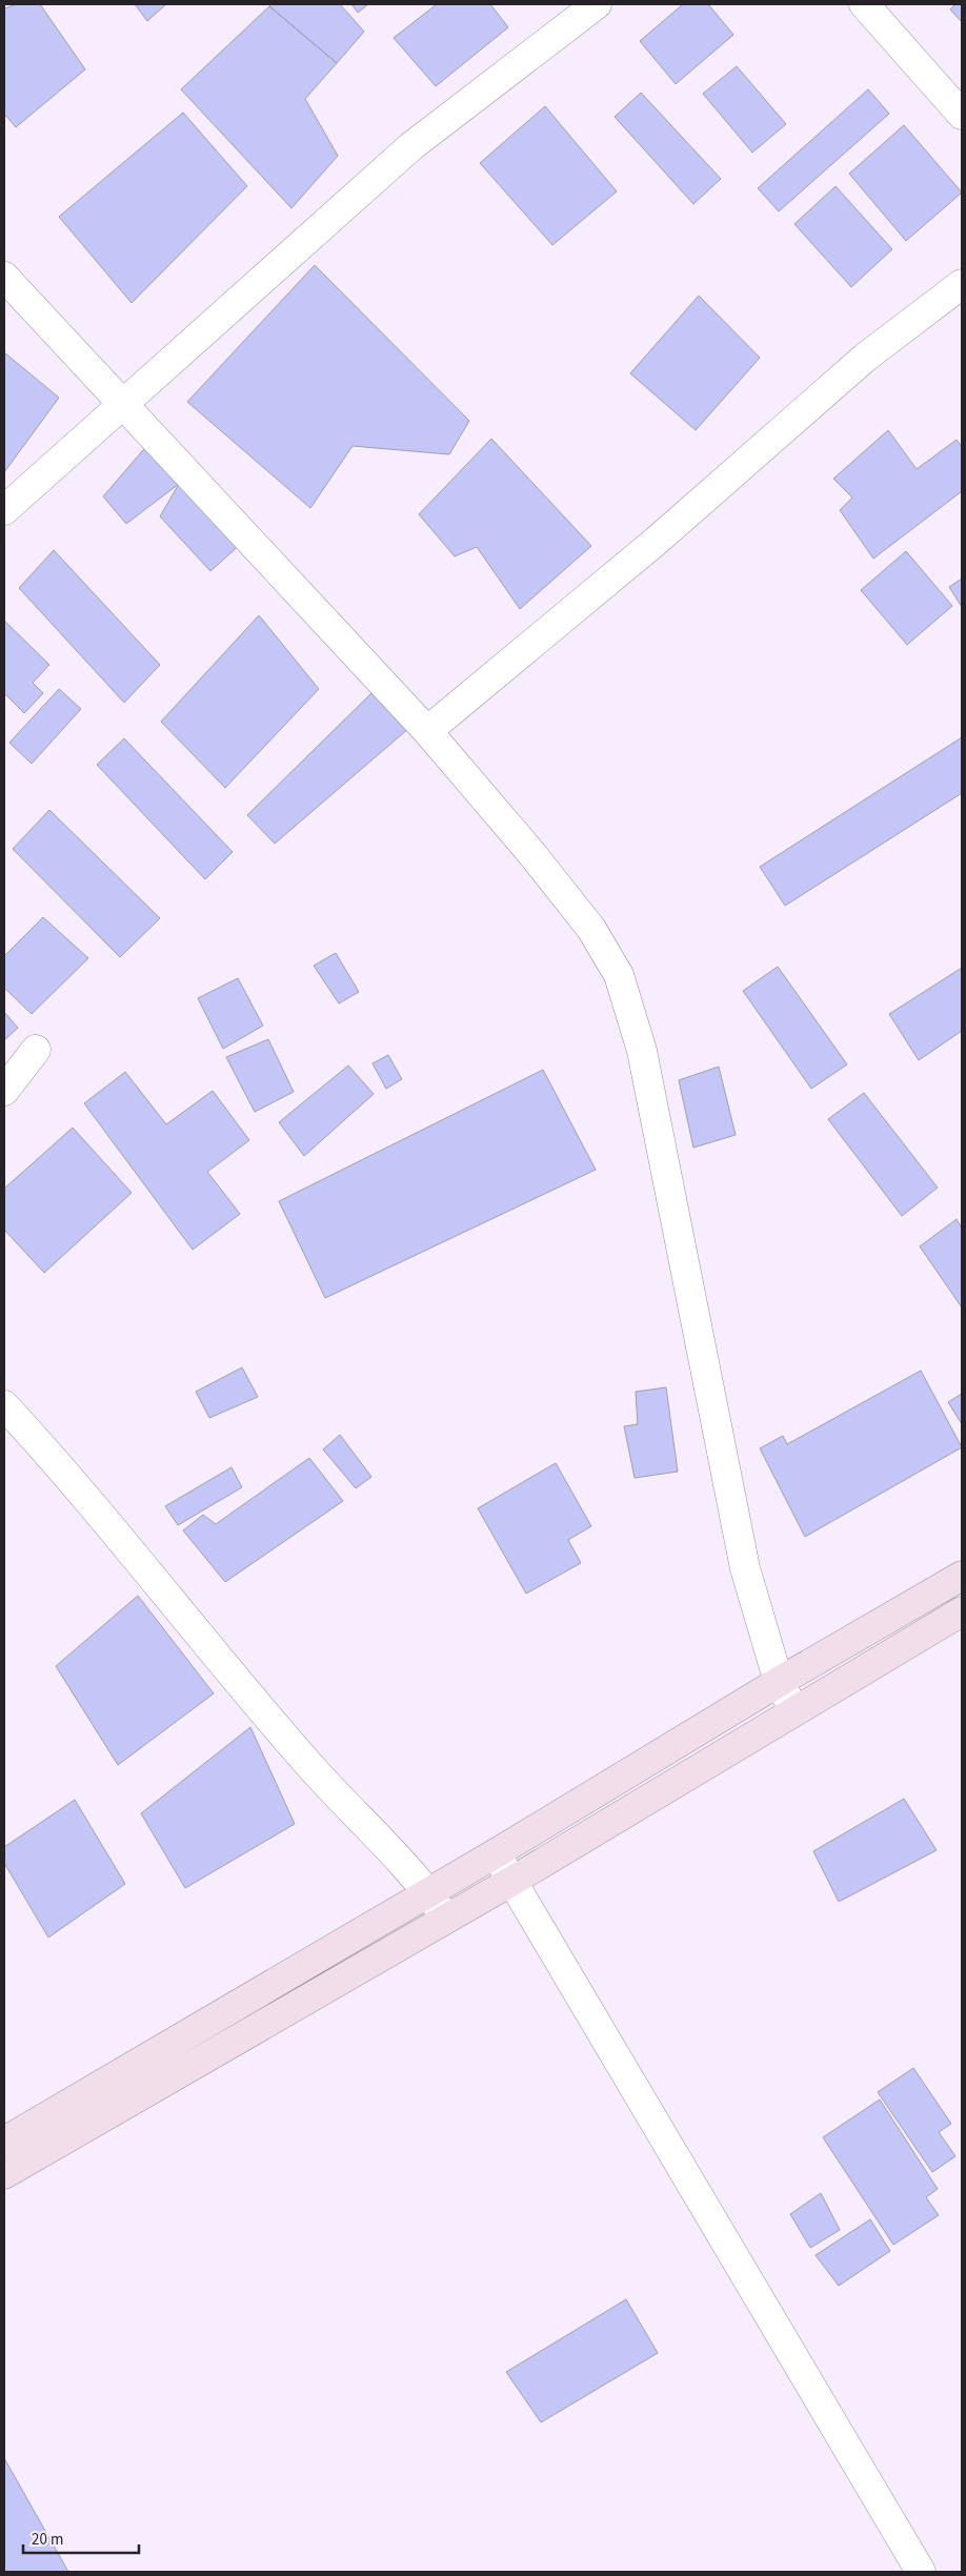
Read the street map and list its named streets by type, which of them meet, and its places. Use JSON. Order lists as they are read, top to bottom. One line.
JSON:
{"scale_bar":"20 m"}
